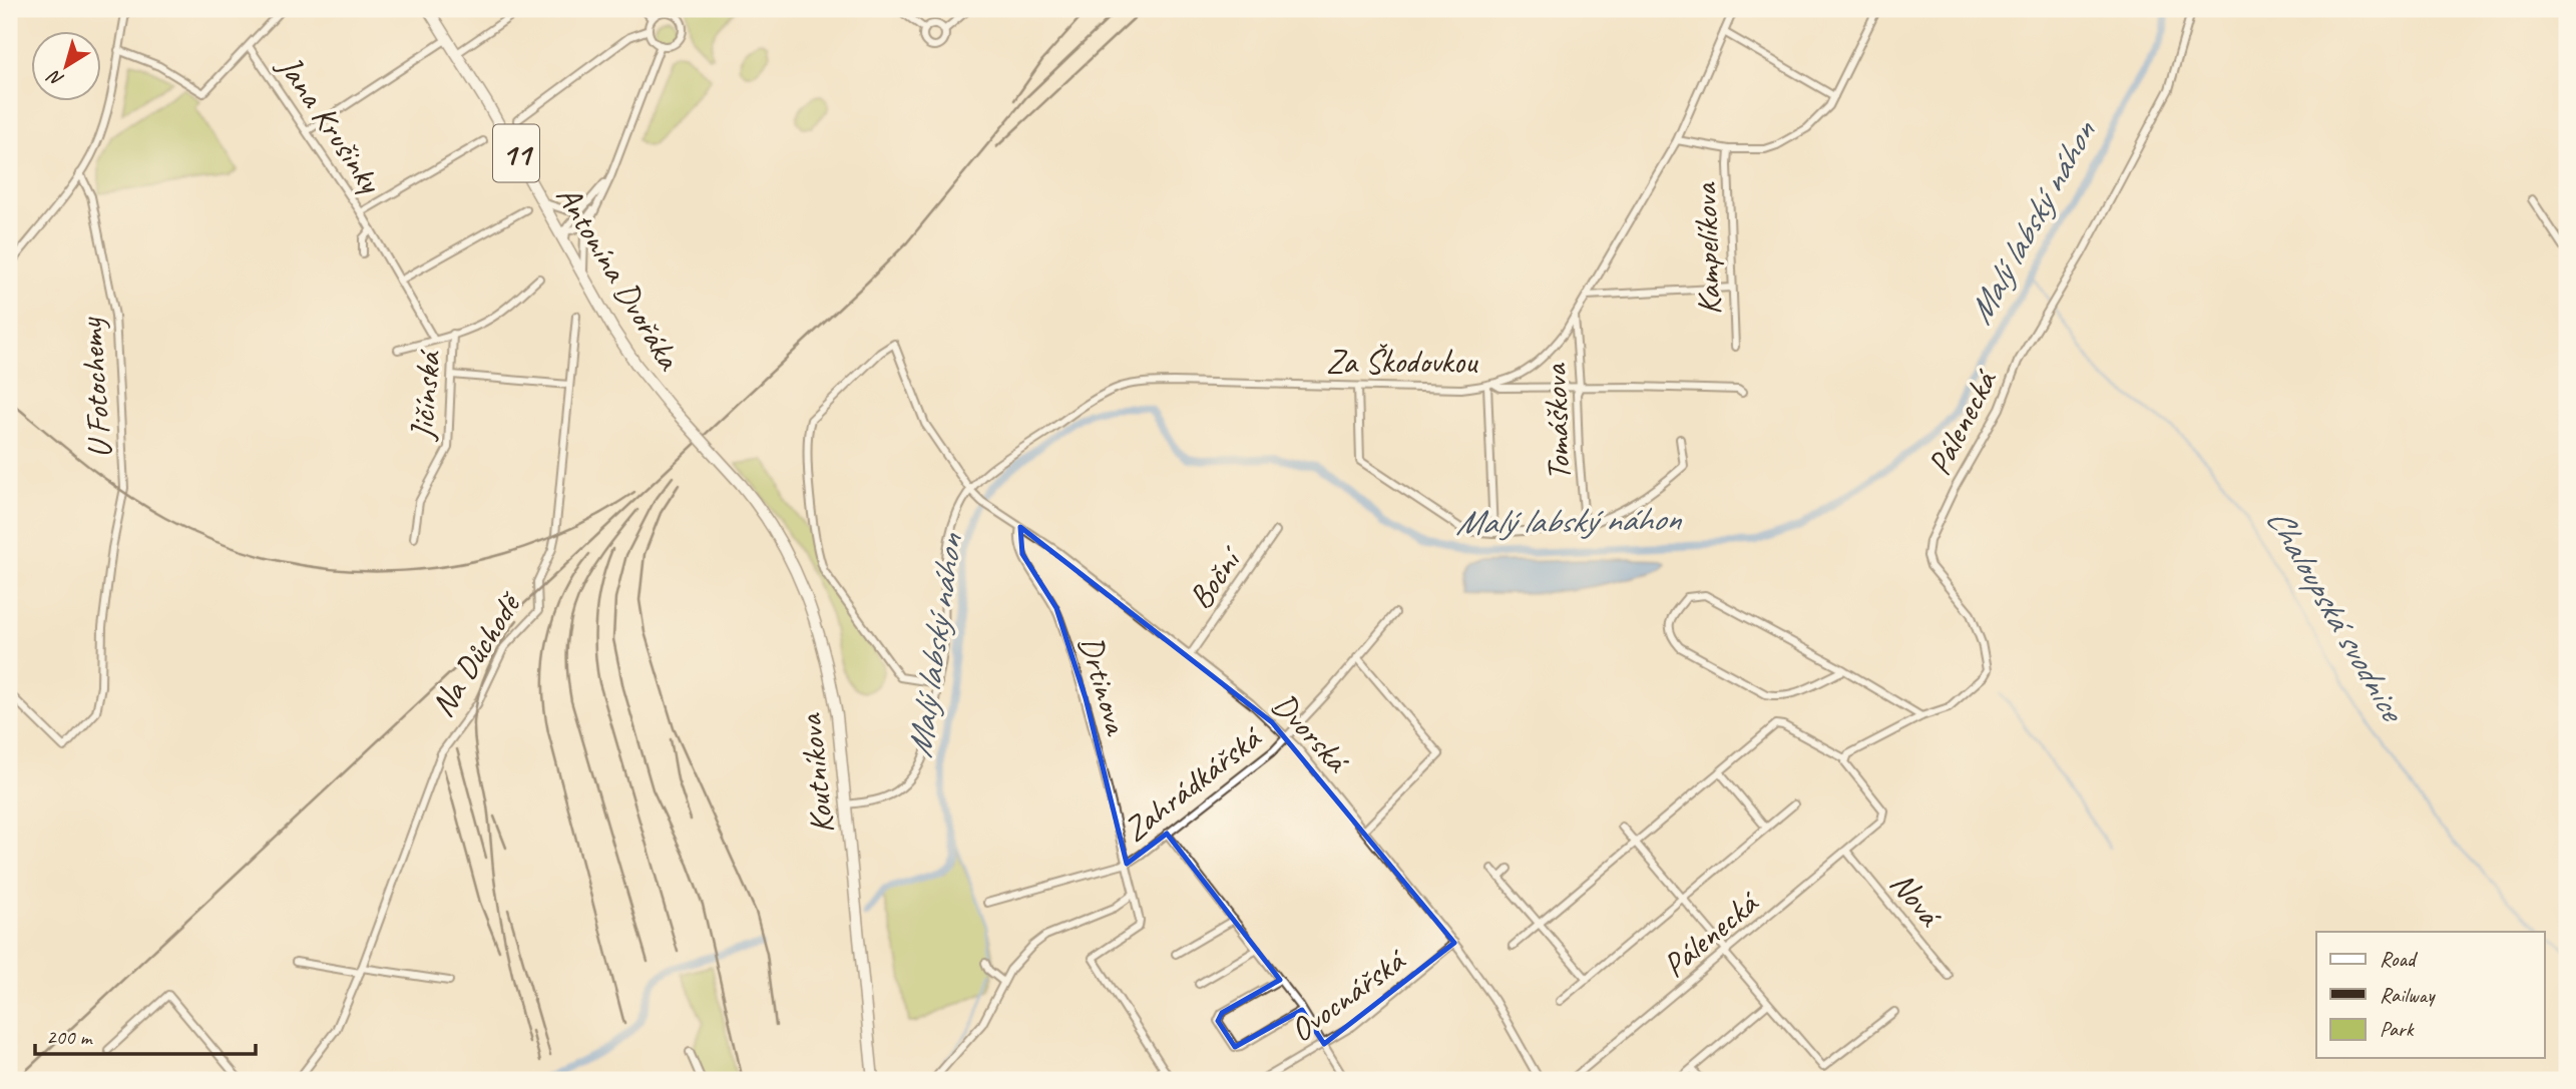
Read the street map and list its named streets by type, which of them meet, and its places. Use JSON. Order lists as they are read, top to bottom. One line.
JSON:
{"streets":{"main road":["11","Antonína Dvořáka","Koutníkova"],"street":["Jana Krušinky","Kampelíkova","Za Škodovkou","U Fotochemy","Jičínská","Tomáškova","Pálenecká","Boční","Na Důchodě","Drtinova","Dvorská","Zahrádkářská","Nová","Ovocnářská"]},"crossings":[["Kampelíkova","Za Škodovkou"],["Antonína Dvořáka","Koutníkova"],["Za Škodovkou","Tomáškova"],["Za Škodovkou","Dvorská"],["Za Škodovkou","Koutníkova"],["Pálenecká","Nová"],["Boční","Dvorská"],["Drtinova","Dvorská"],["Drtinova","Zahrádkářská"],["Dvorská","Zahrádkářská"],["Dvorská","Ovocnářská"]],"water":["Malý labský náhon","Chaloupská svodnice"],"legend":["Road","Railway","Park"],"scale_bar":"200 m","north":"bottom left"}
